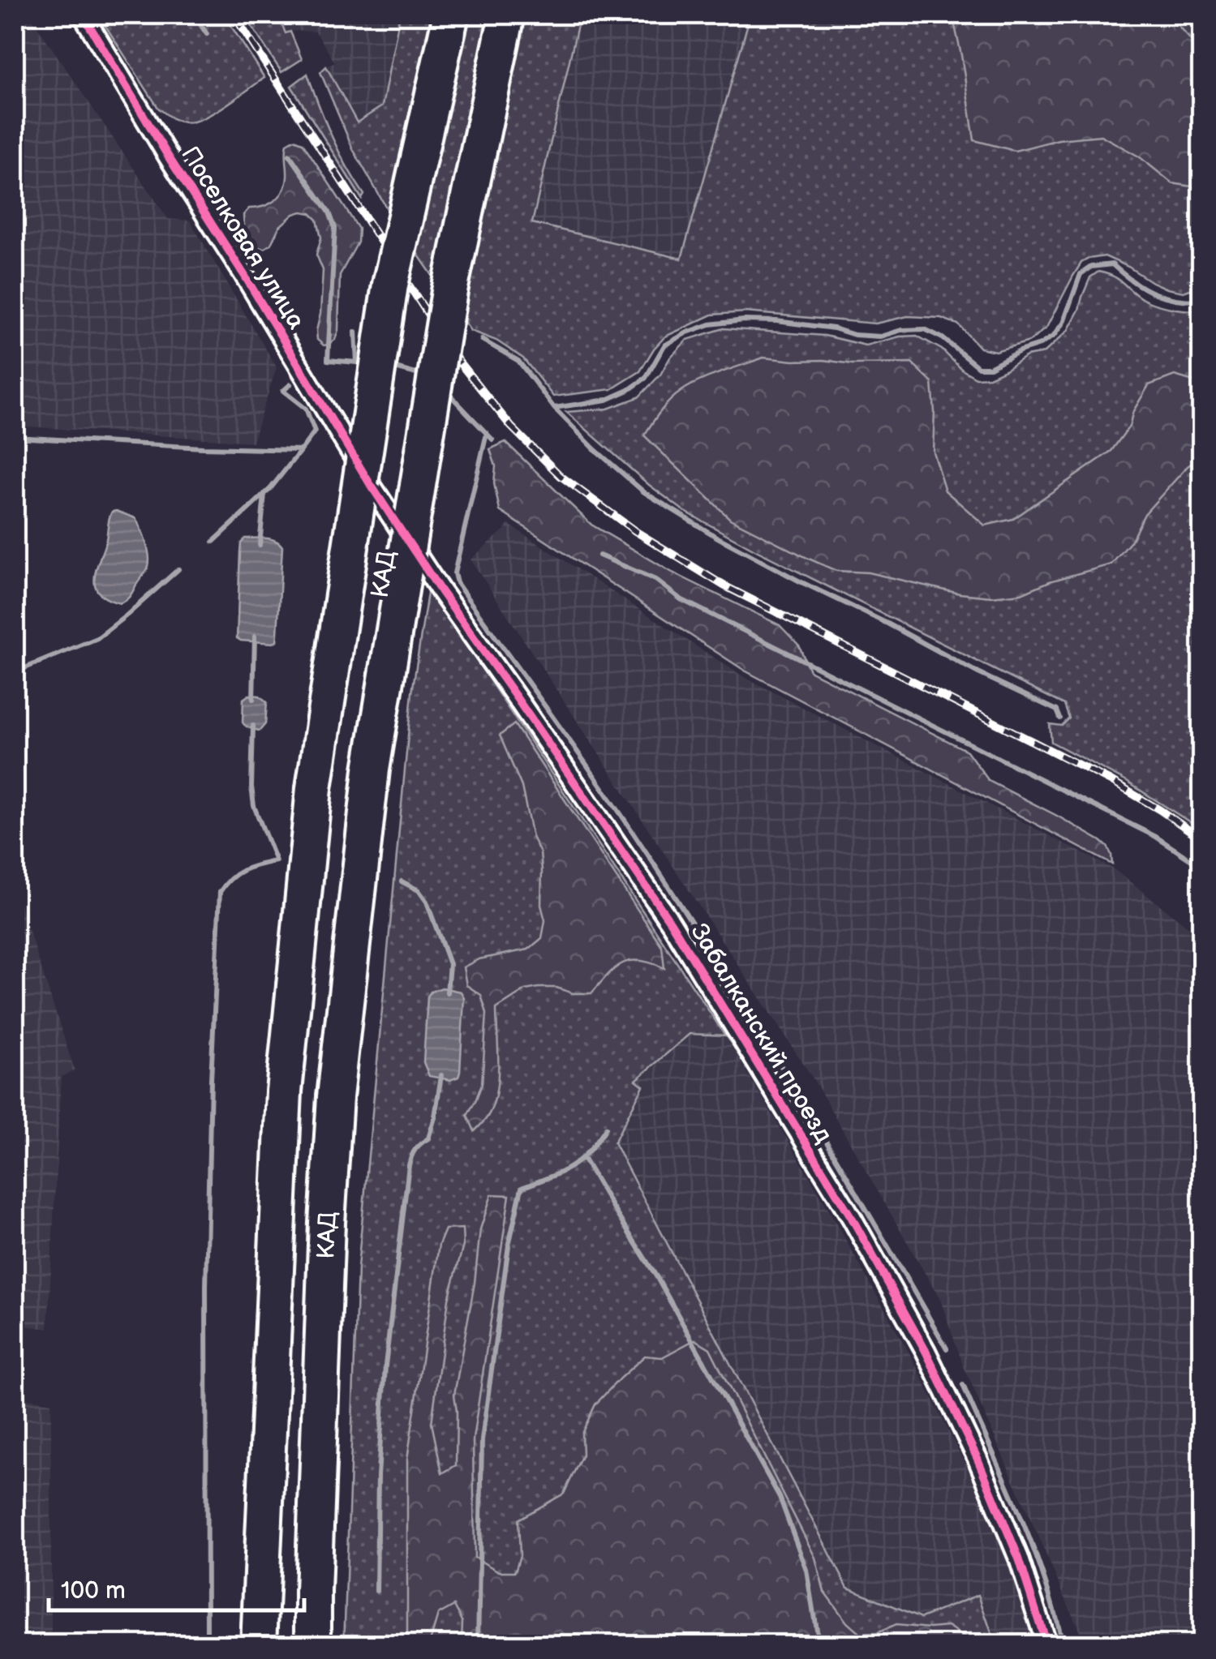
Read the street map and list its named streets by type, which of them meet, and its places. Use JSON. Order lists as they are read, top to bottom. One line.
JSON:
{"streets":{"highway":["КАД"],"street":["Поселковая улица","Забалканский проезд"]},"crossings":[["Поселковая улица","Забалканский проезд"]],"scale_bar":"100 m"}
